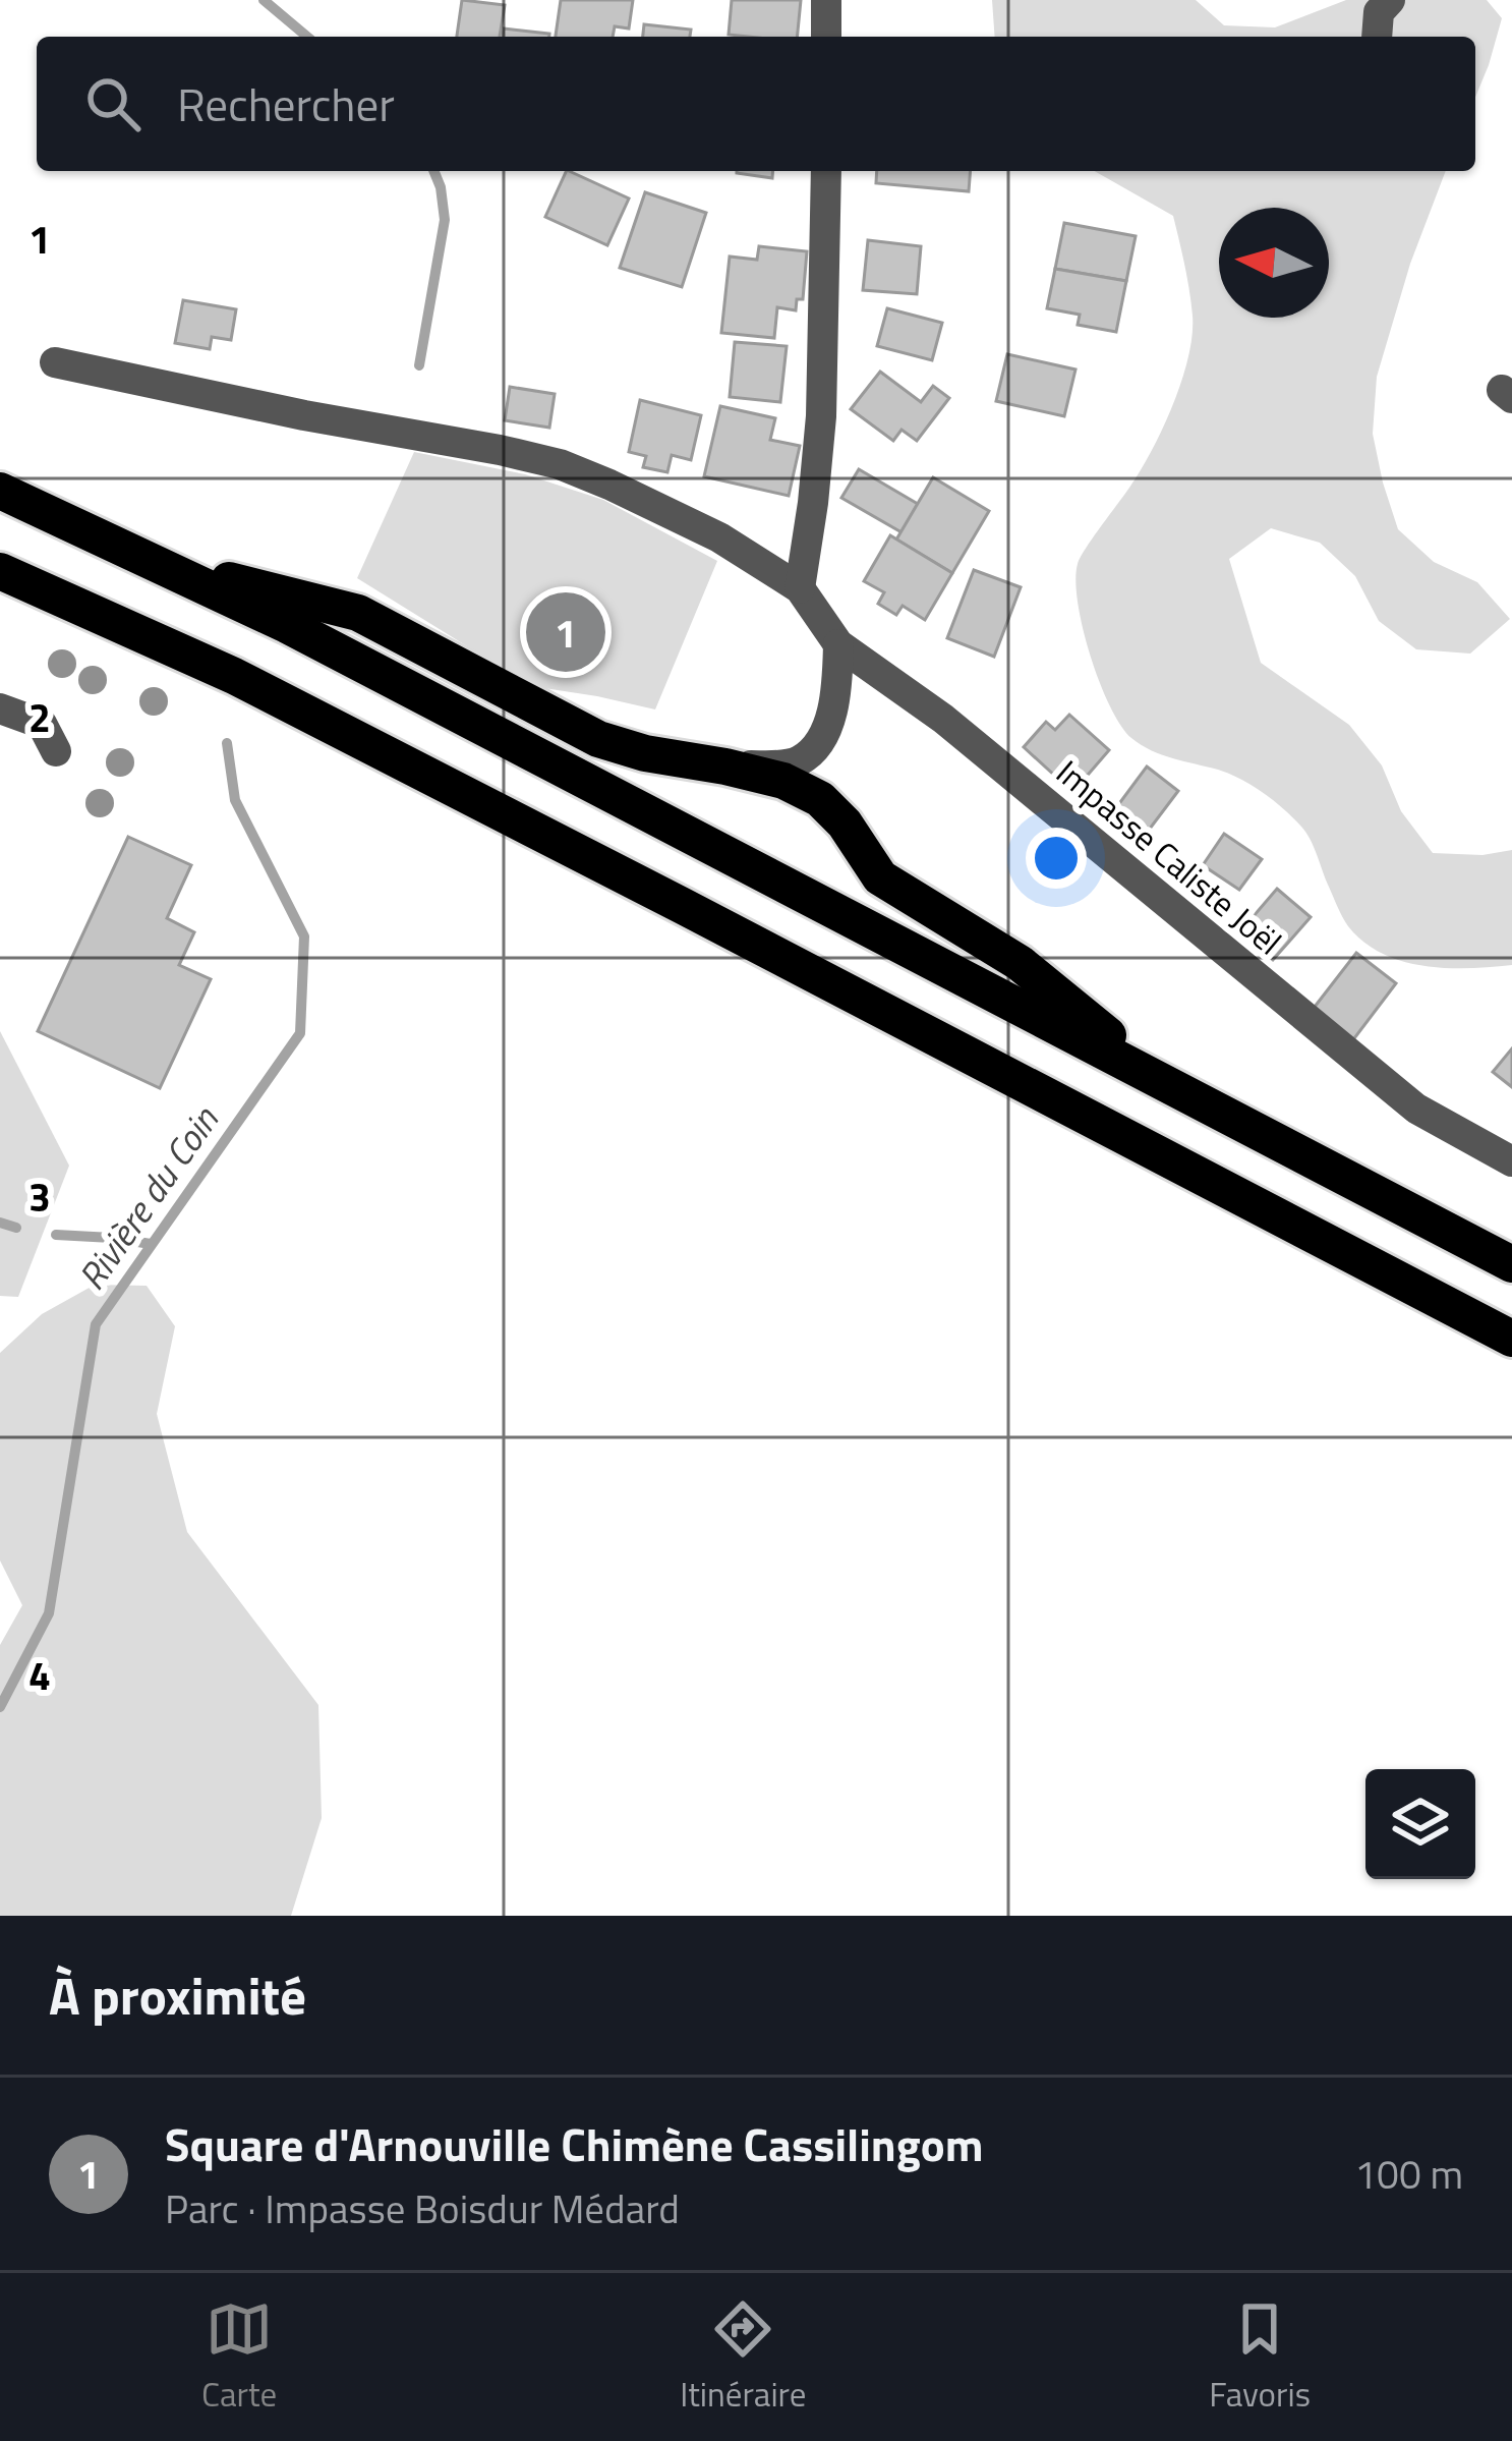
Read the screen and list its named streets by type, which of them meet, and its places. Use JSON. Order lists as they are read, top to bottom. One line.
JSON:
{"streets":{"street":["Impasse Caliste Joël"]},"water":["Rivière du Coin"],"north":"left","page":{"search":"Rechercher","pins":"1","heading":"À proximité","list":[{"mark":"1","name":"Square d'Arnouville Chimène Cassilingom","note":"Parc · Impasse Boisdur Médard","value":"100 m"}],"nav":["Carte","Itinéraire","Favoris"]},"grid":{"rows":["1","2","3","4"]}}
